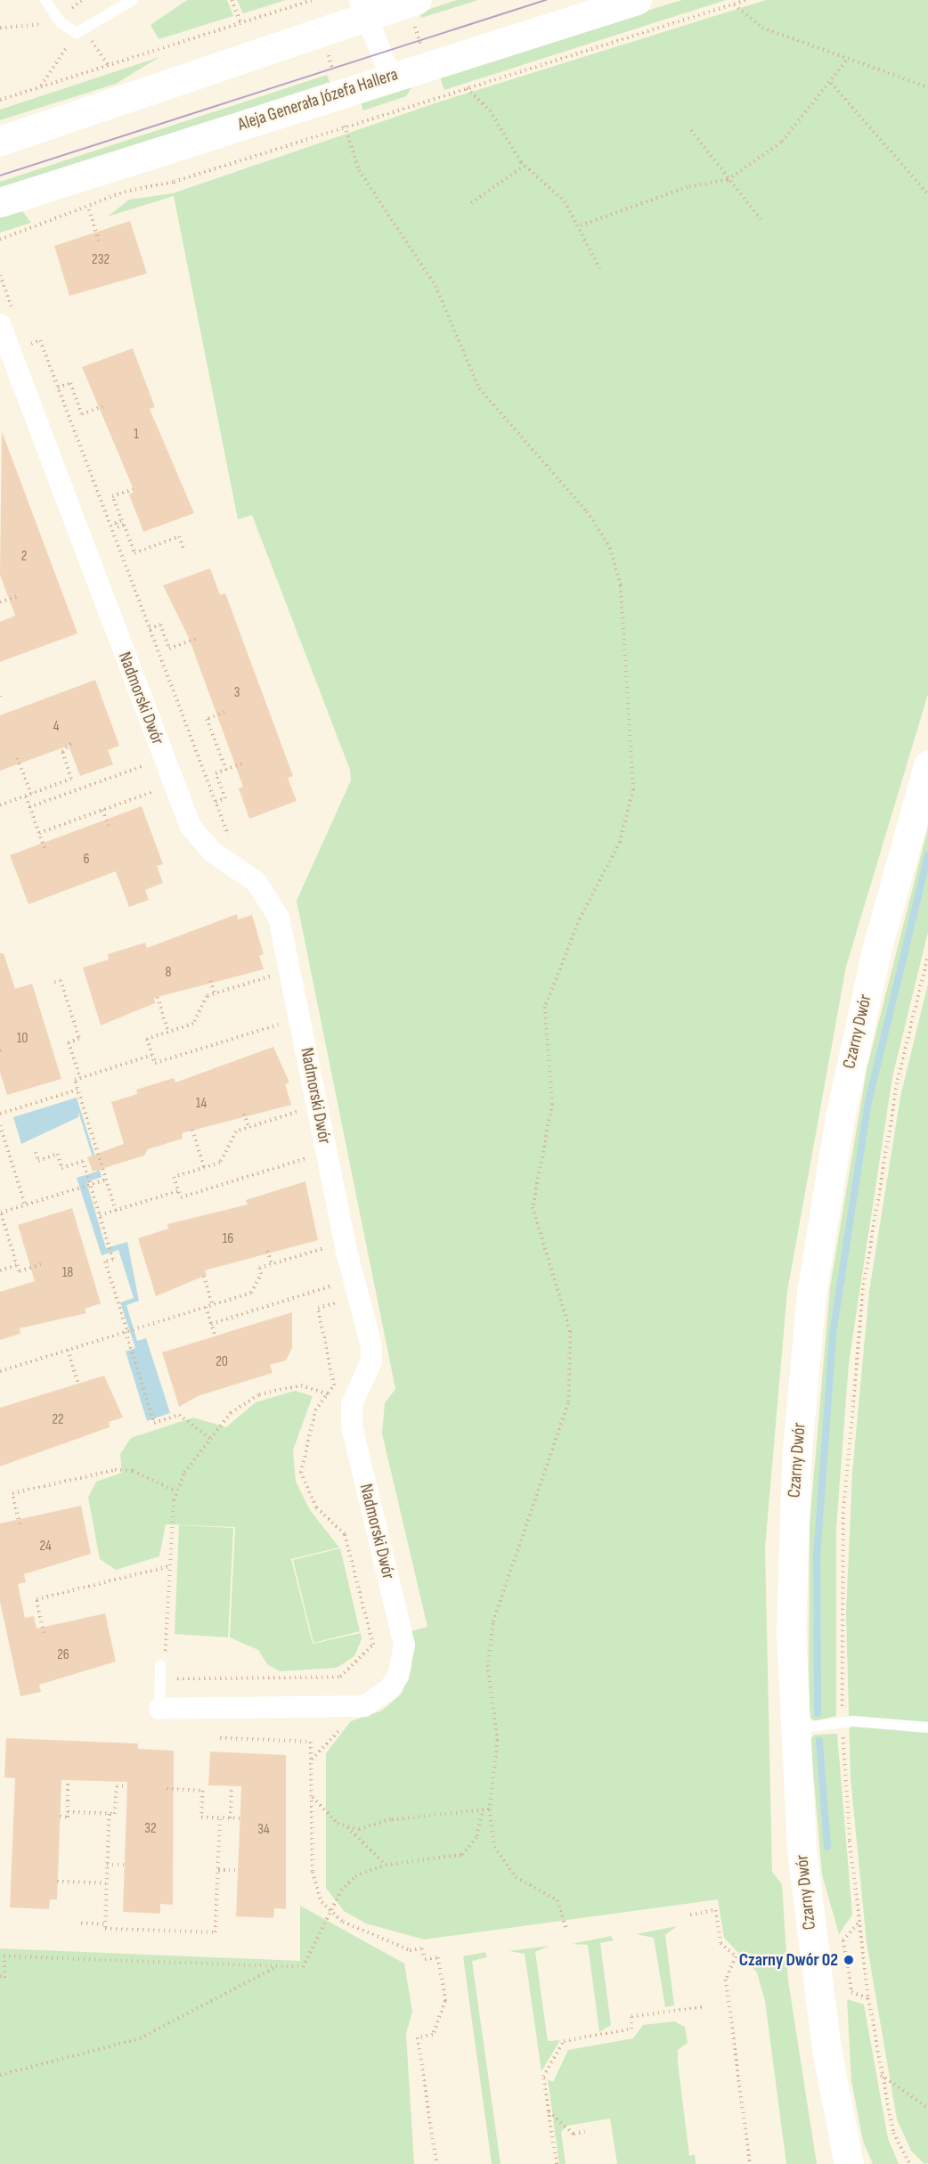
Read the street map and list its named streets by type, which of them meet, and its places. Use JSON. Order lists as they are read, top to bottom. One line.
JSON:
{"streets":{"main road":["Aleja Generała Józefa Hallera","Czarny Dwór"],"street":["Nadmorski Dwór"]},"places":["Czarny Dwór 02"],"house_numbers":["232","1","2","3","4","6","8","10","14","16","18","20","22","24","26","32","34"]}
